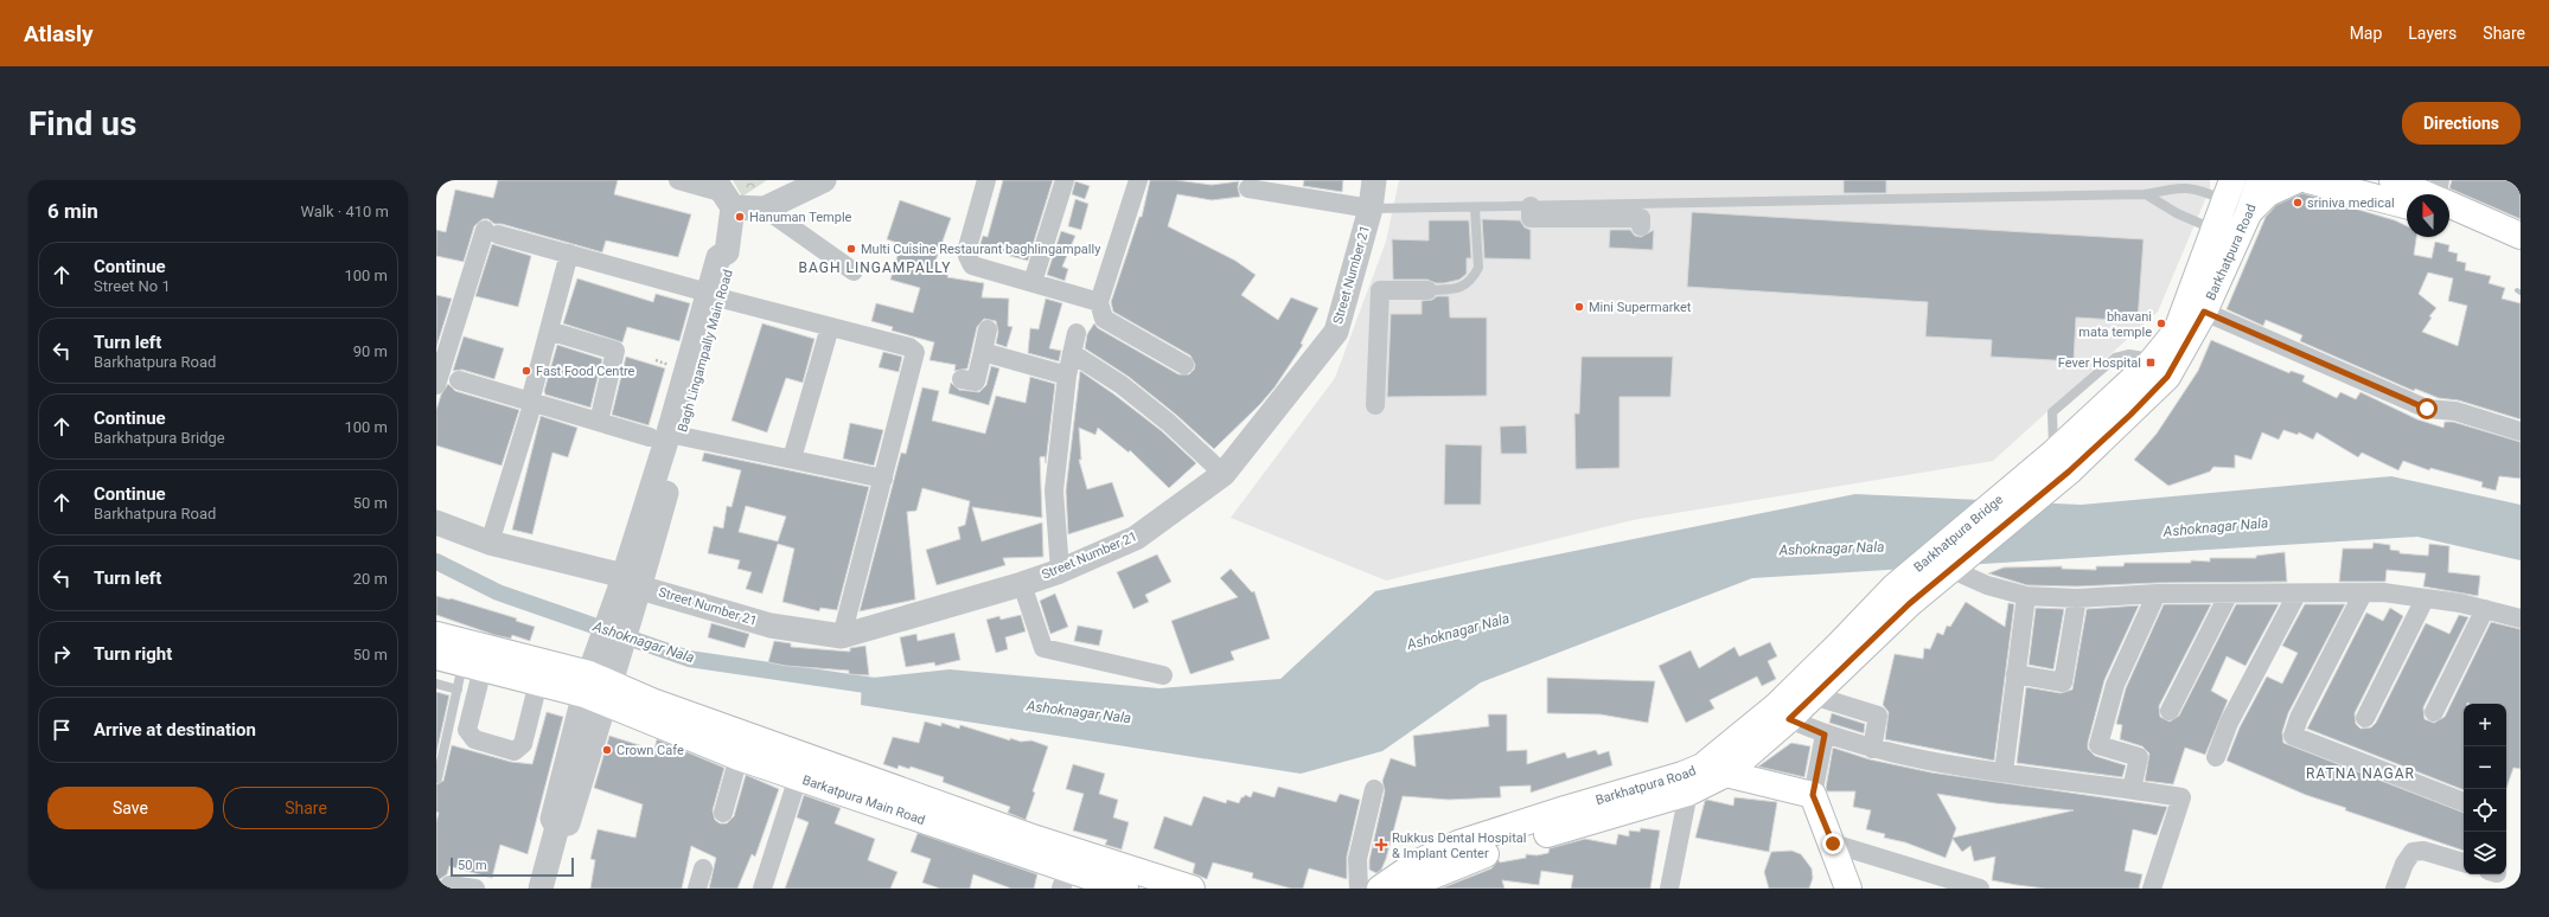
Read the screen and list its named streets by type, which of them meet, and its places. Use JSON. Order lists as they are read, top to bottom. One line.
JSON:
{"streets":{"main road":["Barkhatpura Road","Barkhatpura Bridge","Barkatpura Main Road"],"street":["Street Number 21","Bagh Lingampally Main Road"]},"crossings":[["Barkhatpura Road","Barkhatpura Bridge"],["Street Number 21","Bagh Lingampally Main Road"]],"districts":["BAGH LINGAMPALLY","RATNA NAGAR"],"water":["Ashoknagar Nala"],"places":{"other":["sriniva medical","Hanuman Temple","Multi Cuisine Restaurant baghlingampally","Mini Supermarket","bhavani mata temple","Fast Food Centre","Crown Cafe"],"transit":["Fever Hospital"],"health":["Rukkus Dental Hospital & Implant Center"]},"scale_bar":"50 m","north":"top","page":{"header":"Atlasly","nav":["Map","Layers","Share"],"buttons":["Directions",["Save","Share"]],"title":"Find us","heading":["6 min","Walk · 410 m"],"list":[["Continue","Street No 1","100 m"],["Turn left","Barkhatpura Road","90 m"],["Continue","Barkhatpura Bridge","100 m"],["Continue","Barkhatpura Road","50 m"],["Turn left","20 m"],["Turn right","50 m"],"Arrive at destination"],"map_buttons":["+","−"],"scale":"50 m"}}
